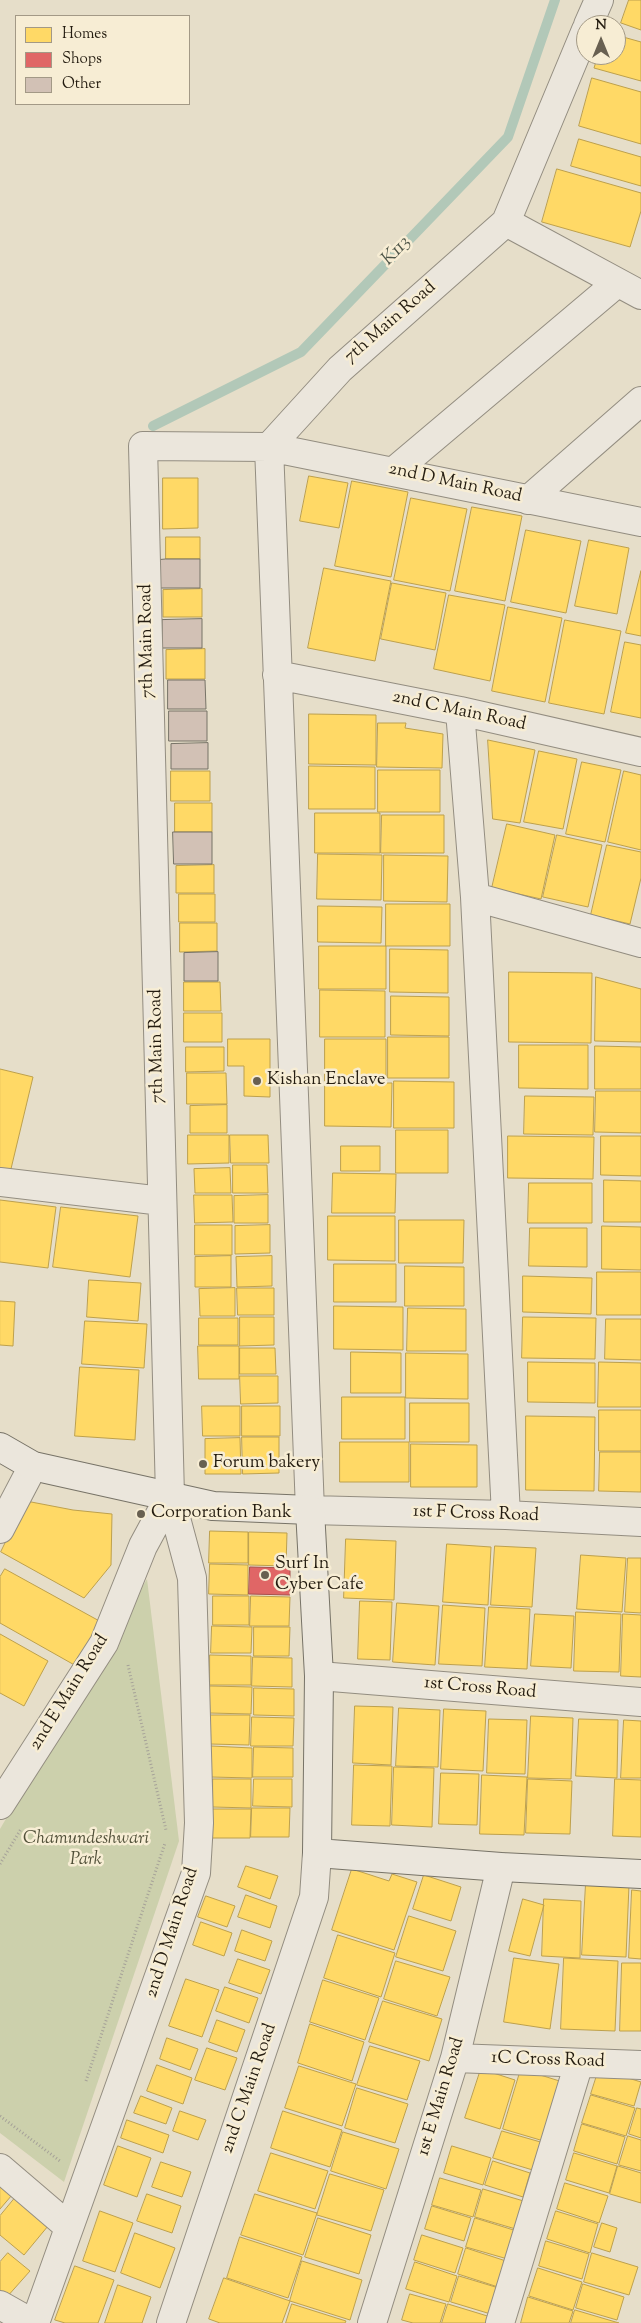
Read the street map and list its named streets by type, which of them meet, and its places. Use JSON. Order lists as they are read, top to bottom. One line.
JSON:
{"streets":{"street":["7th Main Road","2nd D Main Road","2nd C Main Road","1st F Cross Road","1st Cross Road","2nd E Main Road","1C Cross Road","1st E Main Road"]},"crossings":[["7th Main Road","2nd D Main Road"],["7th Main Road","2nd C Main Road"],["7th Main Road","1st F Cross Road"],["7th Main Road","2nd E Main Road"],["2nd D Main Road","2nd C Main Road"],["2nd D Main Road","1st F Cross Road"],["2nd D Main Road","2nd E Main Road"],["2nd C Main Road","1st F Cross Road"],["2nd C Main Road","1st Cross Road"],["1st F Cross Road","2nd E Main Road"],["1C Cross Road","1st E Main Road"]],"water":["K113"],"parks":["Chamundeshwari Park"],"places":["Kishan Enclave","Forum bakery","Corporation Bank","Surf In Cyber Cafe"],"legend":["Homes","Shops","Other"],"north":"top"}
